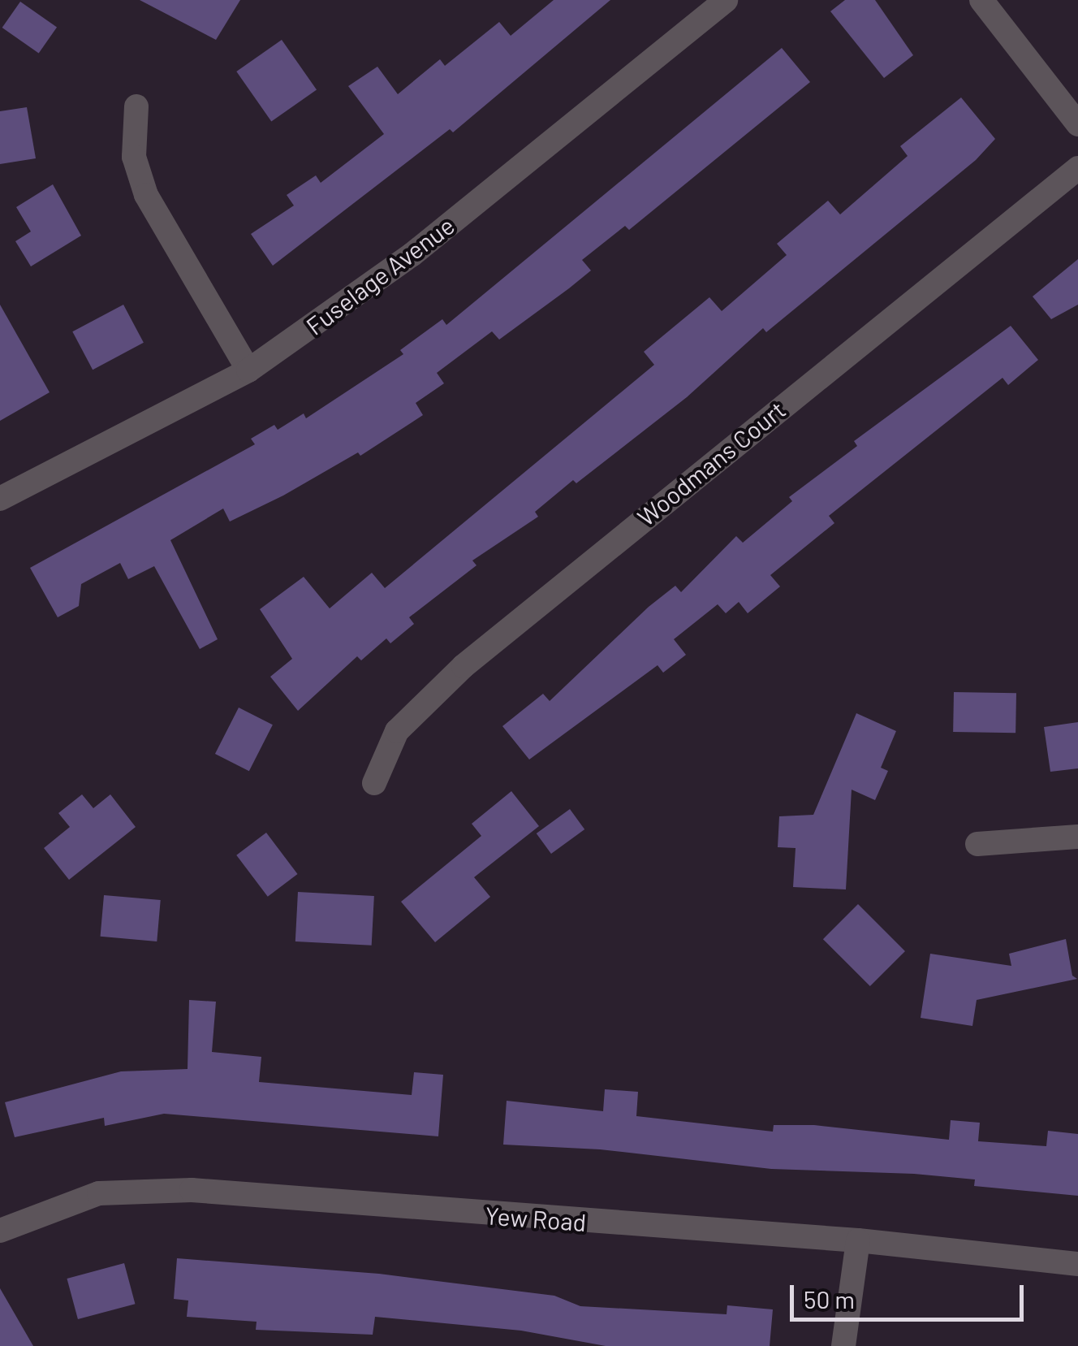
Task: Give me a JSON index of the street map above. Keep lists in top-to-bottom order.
{
  "streets": {
    "street": ["Fuselage Avenue", "Woodmans Court", "Yew Road"]
  },
  "scale_bar": "50 m"
}
